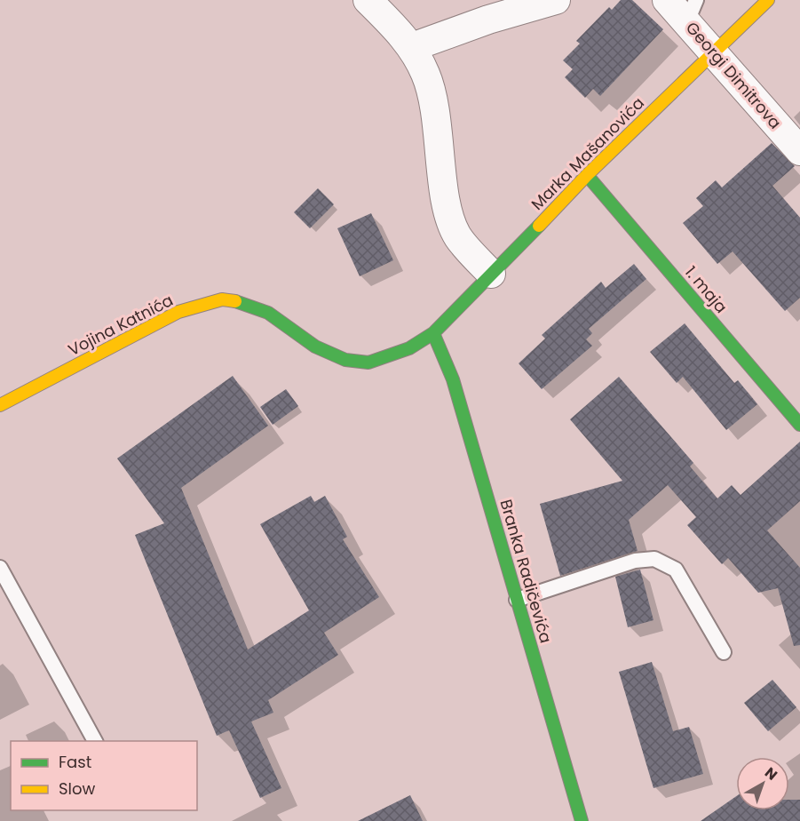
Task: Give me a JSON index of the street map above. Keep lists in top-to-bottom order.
{
  "streets": {
    "street": [
      "Georgi Dimitrova",
      "Marka Mašanovića",
      "1. maja",
      "Vojina Katnića",
      "Branka Radičevića"
    ]
  },
  "crossings": [
    ["Georgi Dimitrova", "Marka Mašanovića"],
    ["Marka Mašanovića", "1. maja"],
    ["Marka Mašanovića", "Vojina Katnića"],
    ["Marka Mašanovića", "Branka Radičevića"],
    ["Vojina Katnića", "Branka Radičevića"]
  ],
  "legend": ["Fast", "Slow"],
  "north": "top right"
}
